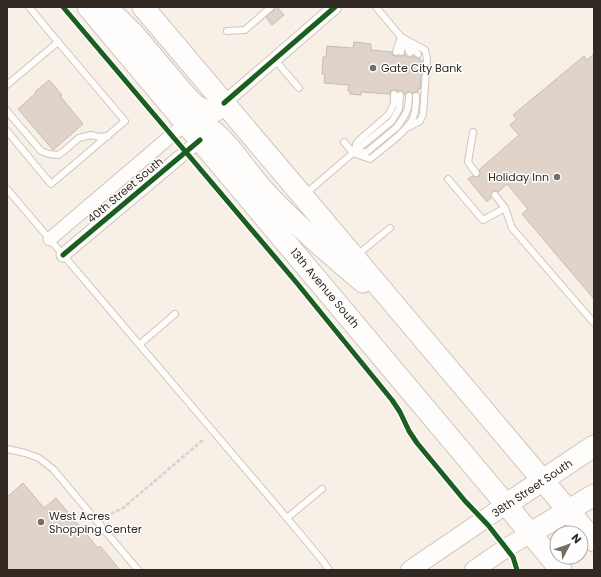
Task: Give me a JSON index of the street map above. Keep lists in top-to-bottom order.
{
  "streets": {
    "main road": ["13th Avenue South", "38th Street South"],
    "street": ["40th Street South"]
  },
  "crossings": [
    ["40th Street South", "13th Avenue South"],
    ["13th Avenue South", "38th Street South"]
  ],
  "places": ["Gate City Bank", "Holiday Inn", "West Acres Shopping Center"],
  "north": "top right"
}
